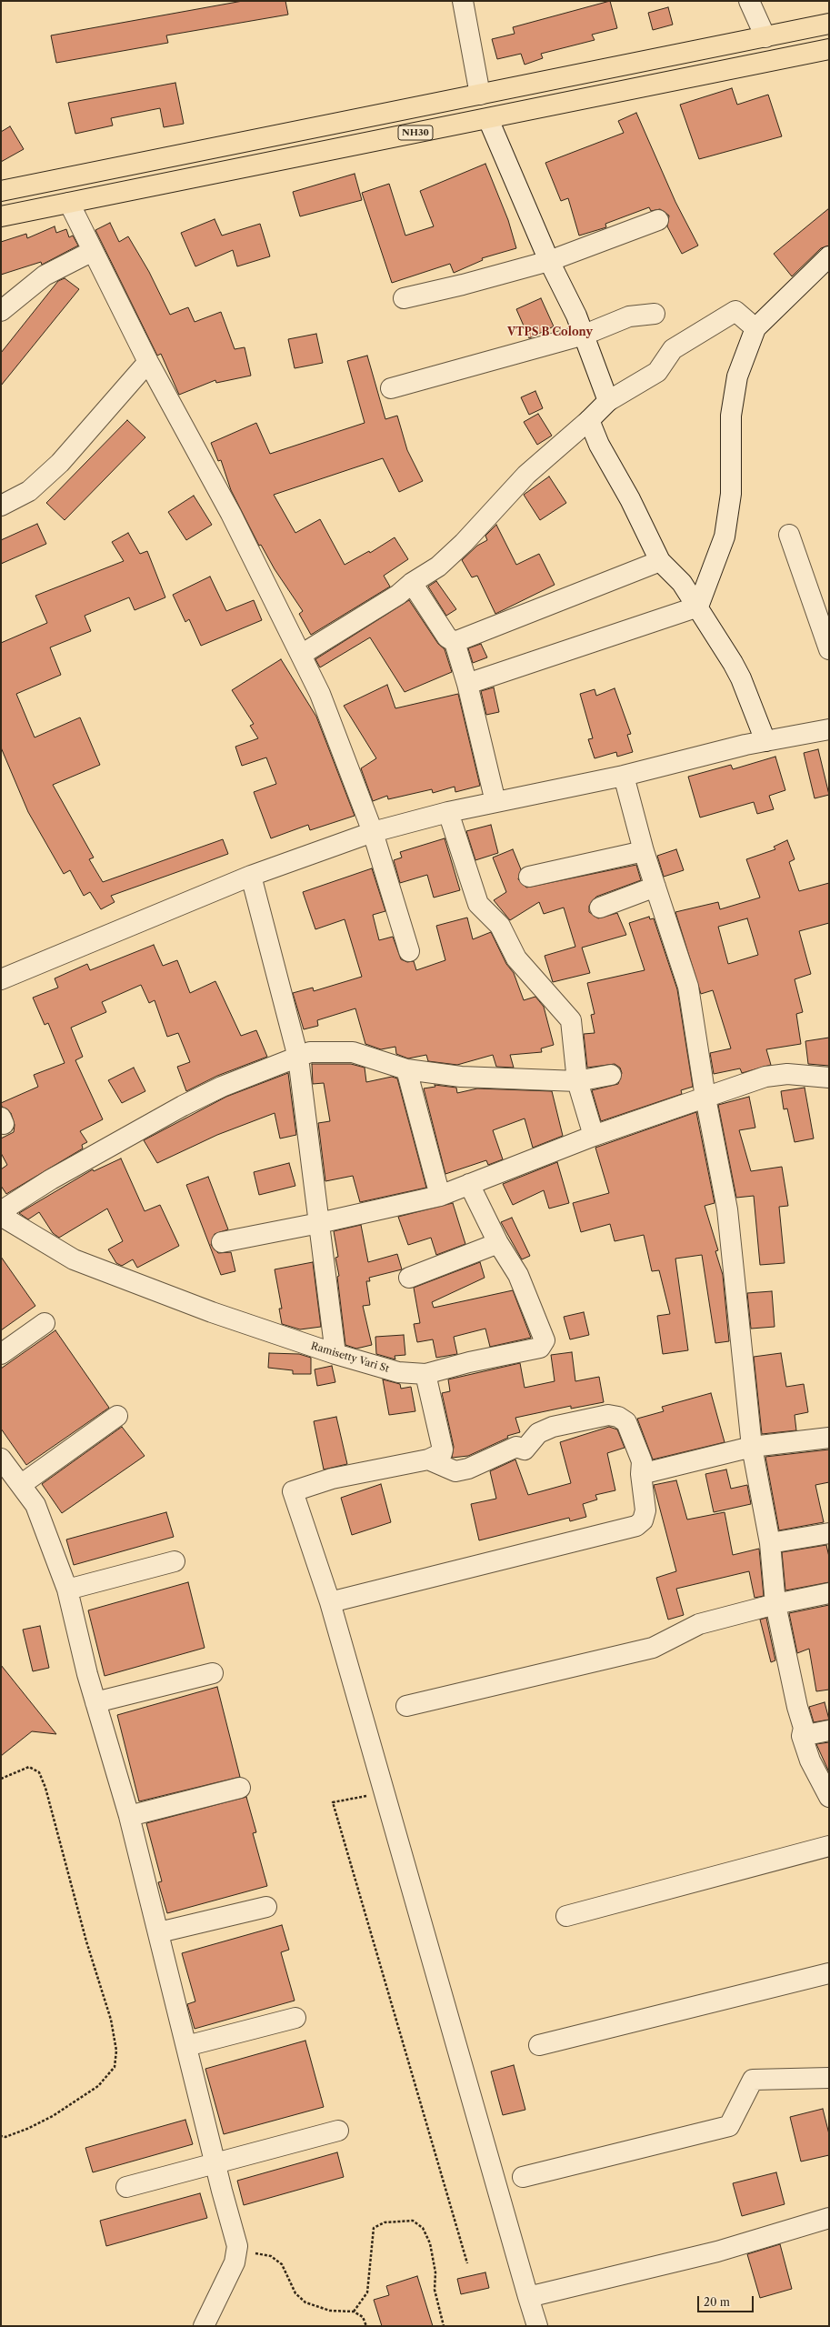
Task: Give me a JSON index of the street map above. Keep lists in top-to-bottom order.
{
  "streets": {
    "highway": ["NH30"],
    "street": ["Ramisetty Vari St"]
  },
  "districts": ["VTPS B Colony"],
  "scale_bar": "20 m"
}
